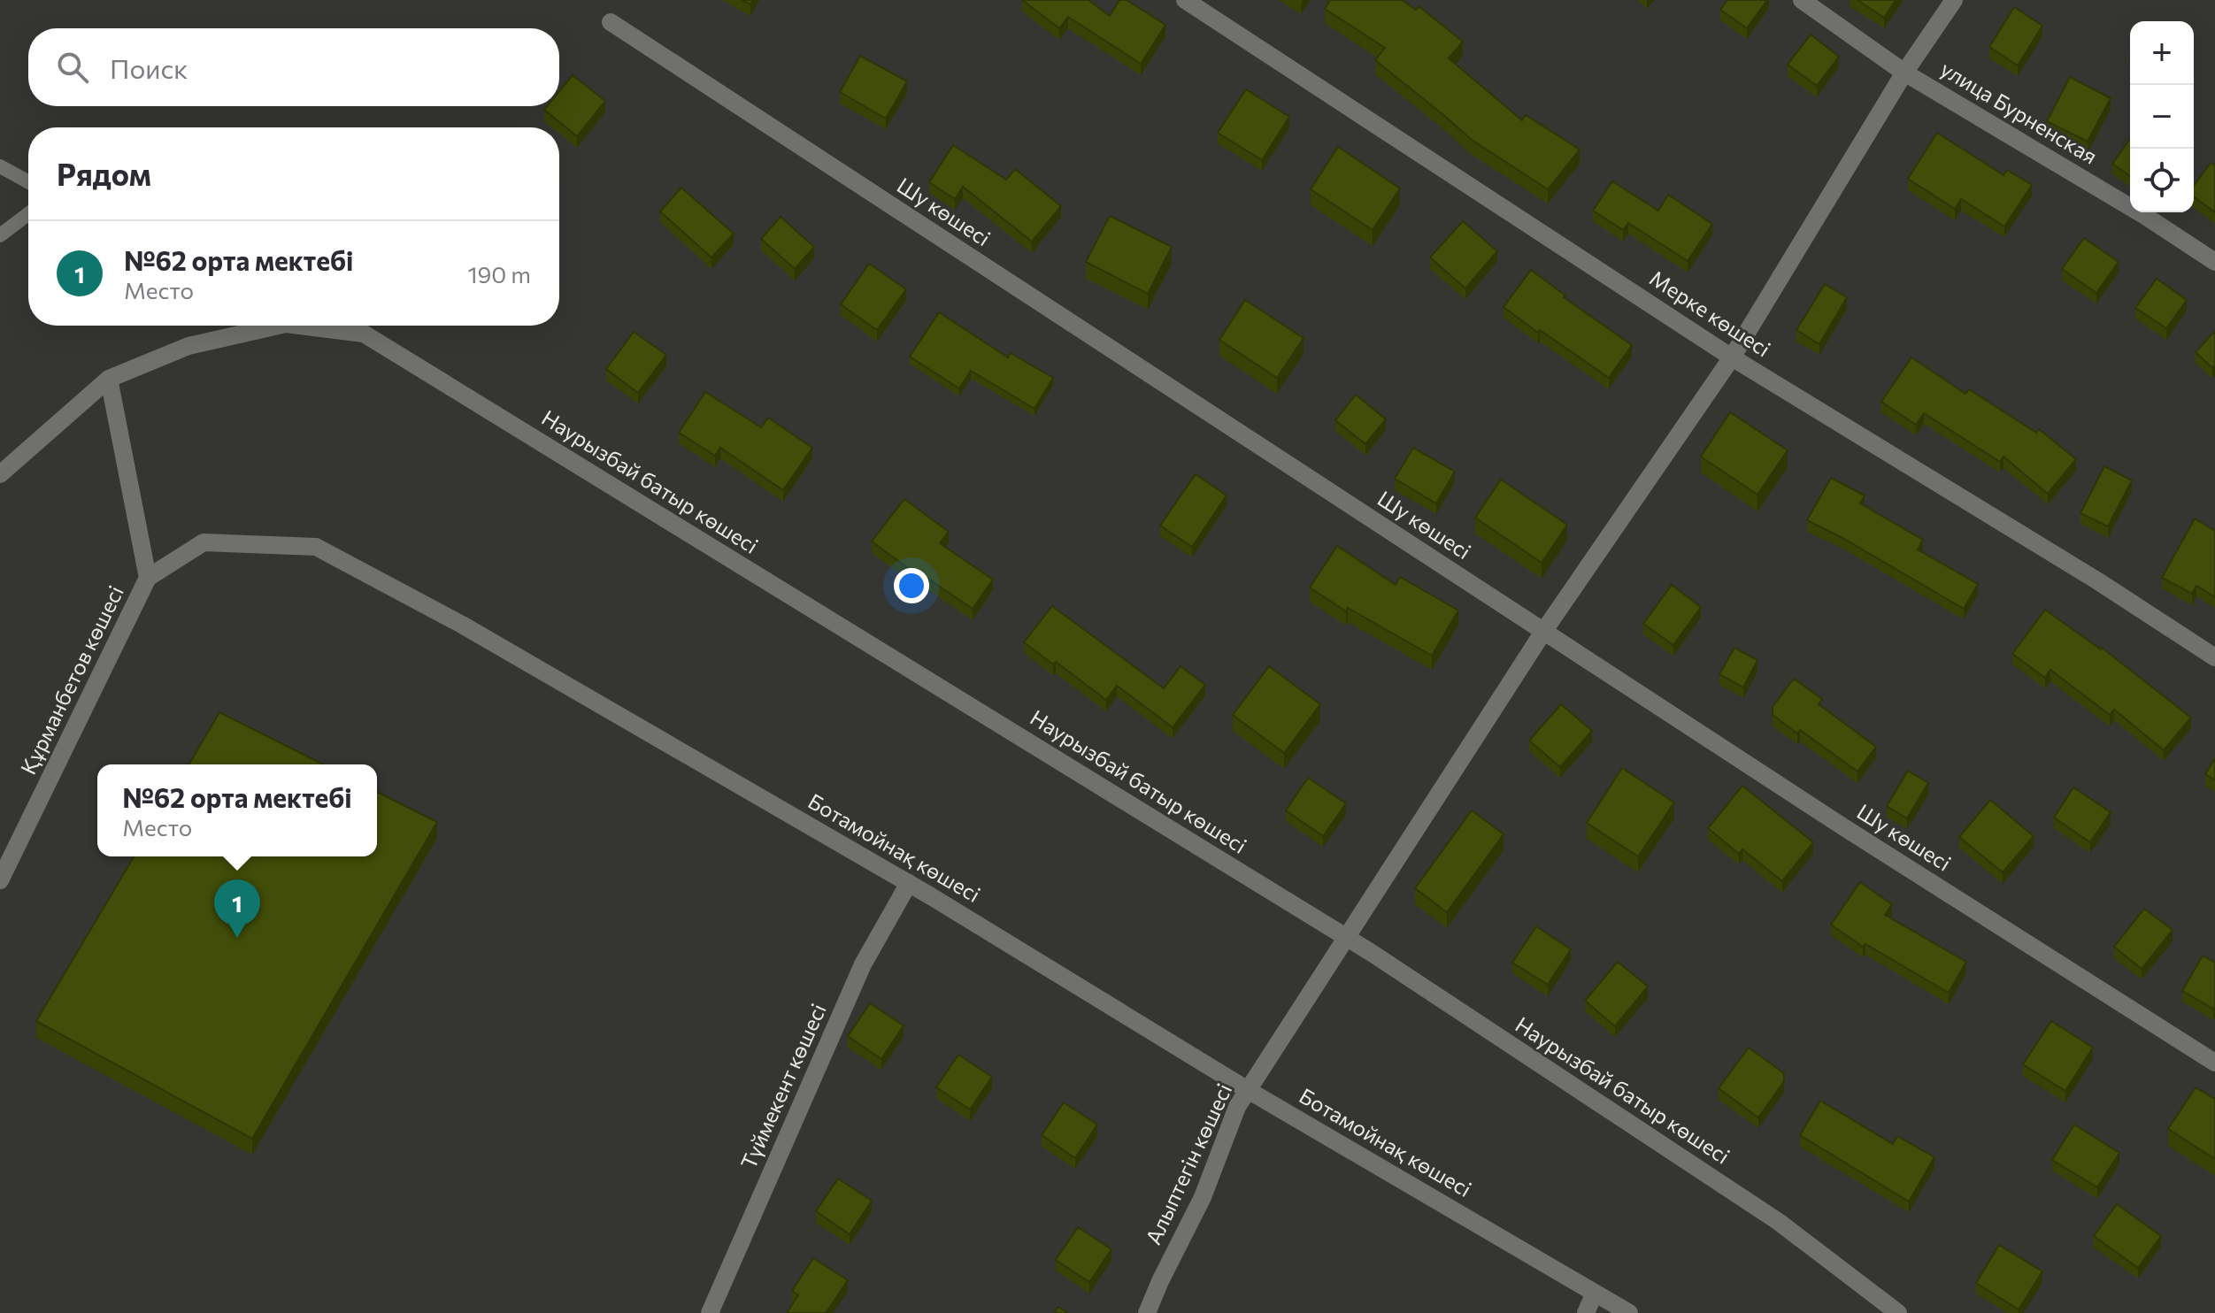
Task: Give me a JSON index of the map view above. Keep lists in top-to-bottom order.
{
  "streets": {
    "street": [
      "улица Бурненская",
      "Шу көшесі",
      "Мерке көшесі",
      "Наурызбай батыр көшесі",
      "Құрманбетов көшесі",
      "Ботамойнақ көшесі",
      "Түймекент көшесі",
      "Алыптегін көшесі"
    ]
  },
  "crossings": [
    ["улица Бурненская", "Алыптегін көшесі"],
    ["Шу көшесі", "Алыптегін көшесі"],
    ["Мерке көшесі", "Алыптегін көшесі"],
    ["Наурызбай батыр көшесі", "Алыптегін көшесі"],
    ["Құрманбетов көшесі", "Ботамойнақ көшесі"],
    ["Ботамойнақ көшесі", "Түймекент көшесі"],
    ["Ботамойнақ көшесі", "Алыптегін көшесі"]
  ],
  "page": {
    "map_buttons": ["+", "−"],
    "search": "Поиск",
    "heading": "Рядом",
    "list": [
      {
        "mark": "1",
        "name": "№62 орта мектебі",
        "note": "Место",
        "value": "190 m"
      }
    ],
    "popup": ["№62 орта мектебі", "Место"],
    "pins": "1"
  }
}
